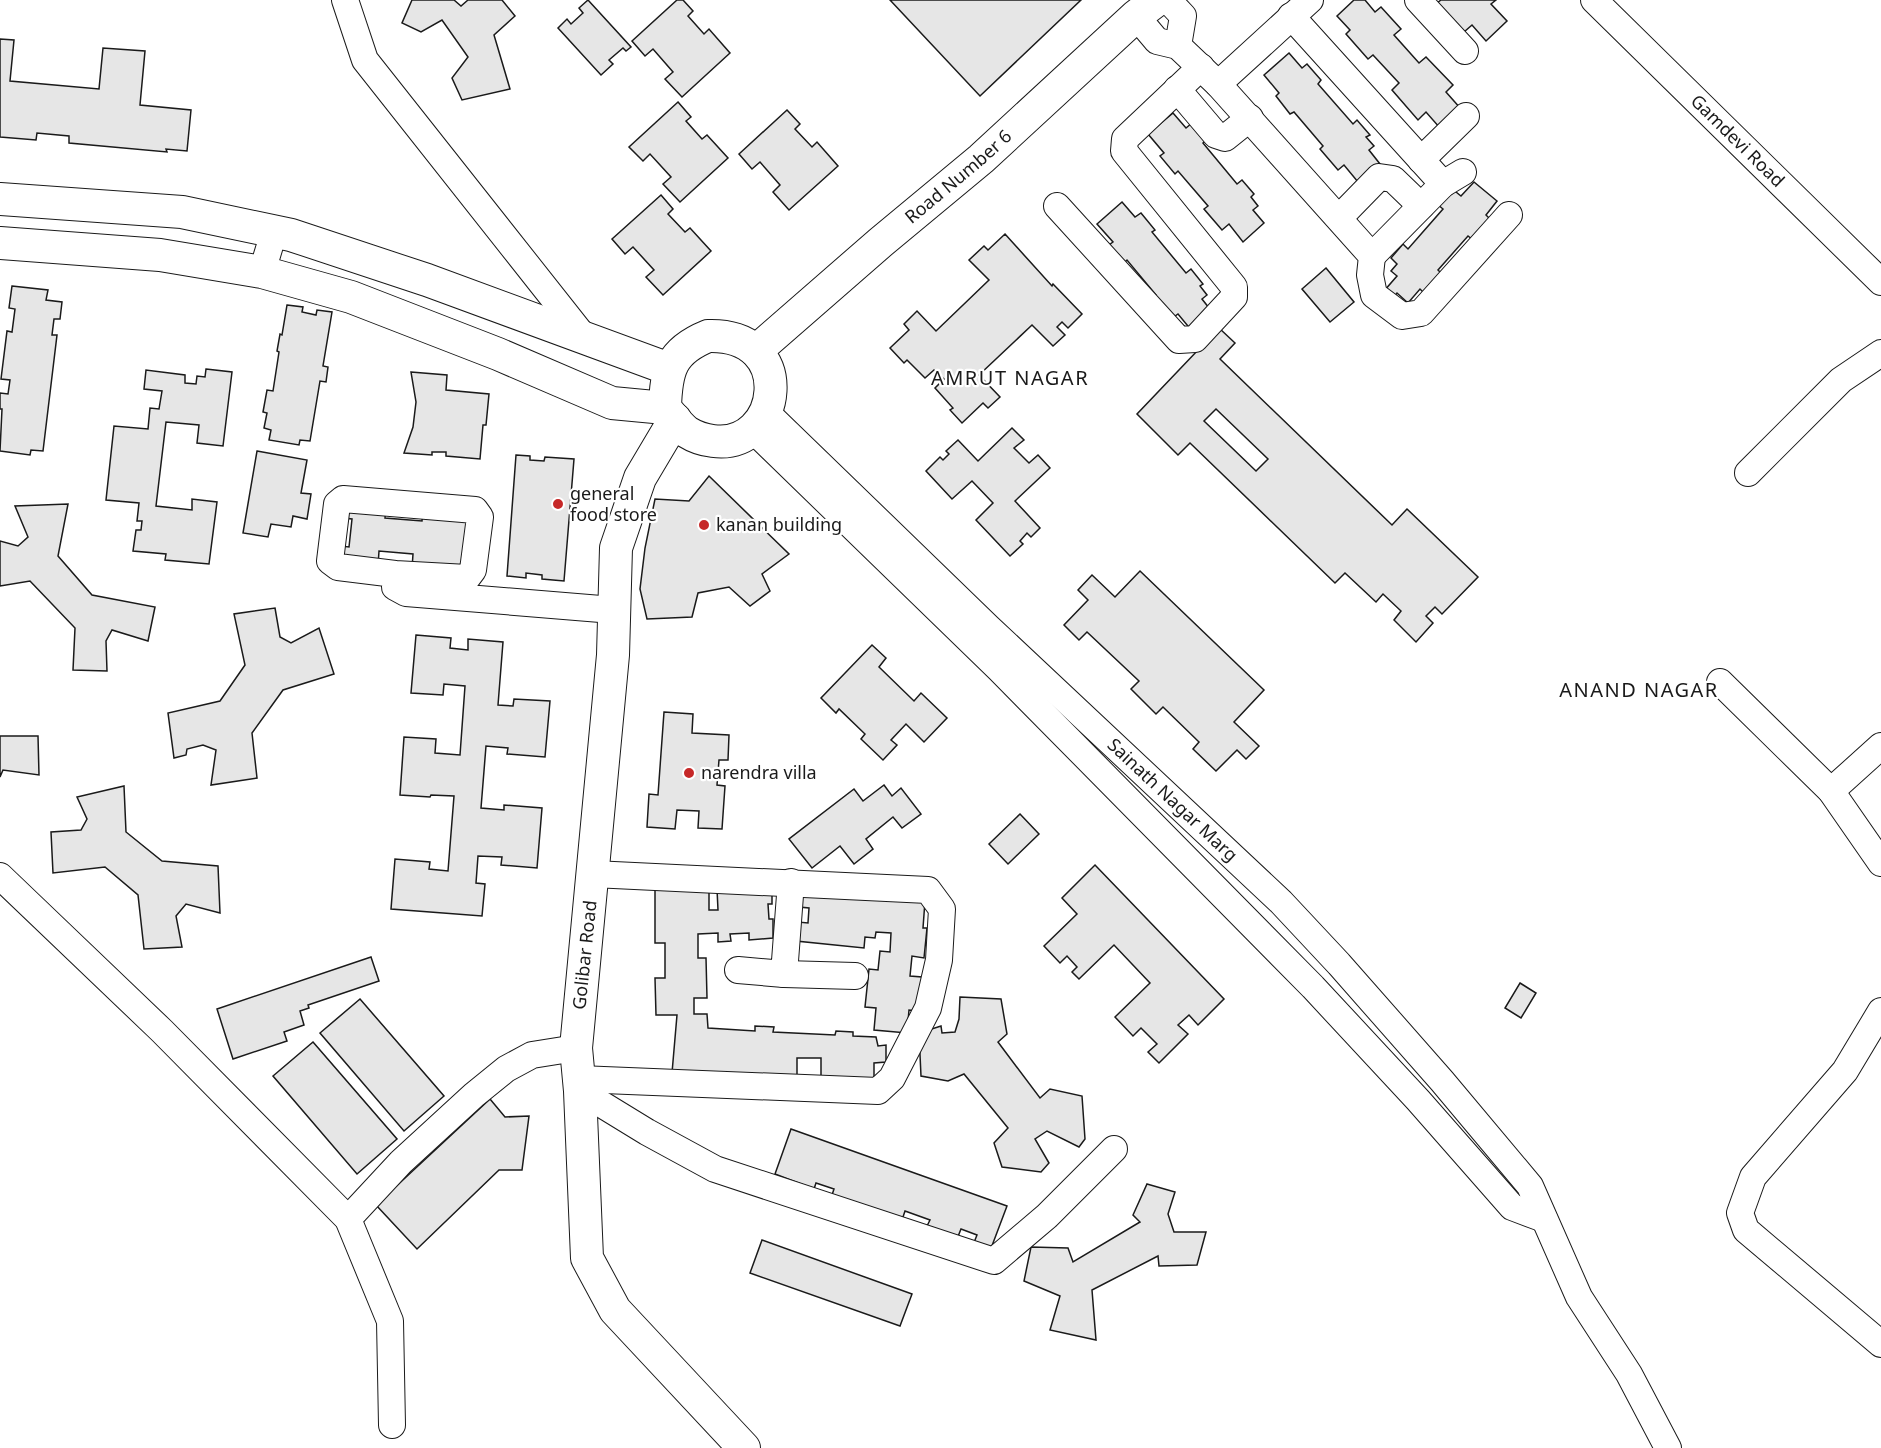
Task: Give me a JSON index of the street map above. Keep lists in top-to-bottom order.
{
  "streets": {
    "street": [
      "Gamdevi Road",
      "Road Number 6",
      "Sainath Nagar Marg",
      "Golibar Road"
    ]
  },
  "crossings": [
    ["Road Number 6", "Sainath Nagar Marg"],
    ["Road Number 6", "Golibar Road"],
    ["Sainath Nagar Marg", "Golibar Road"]
  ],
  "districts": ["AMRUT NAGAR", "ANAND NAGAR"],
  "places": ["general food store", "kanan building", "narendra villa"]
}
